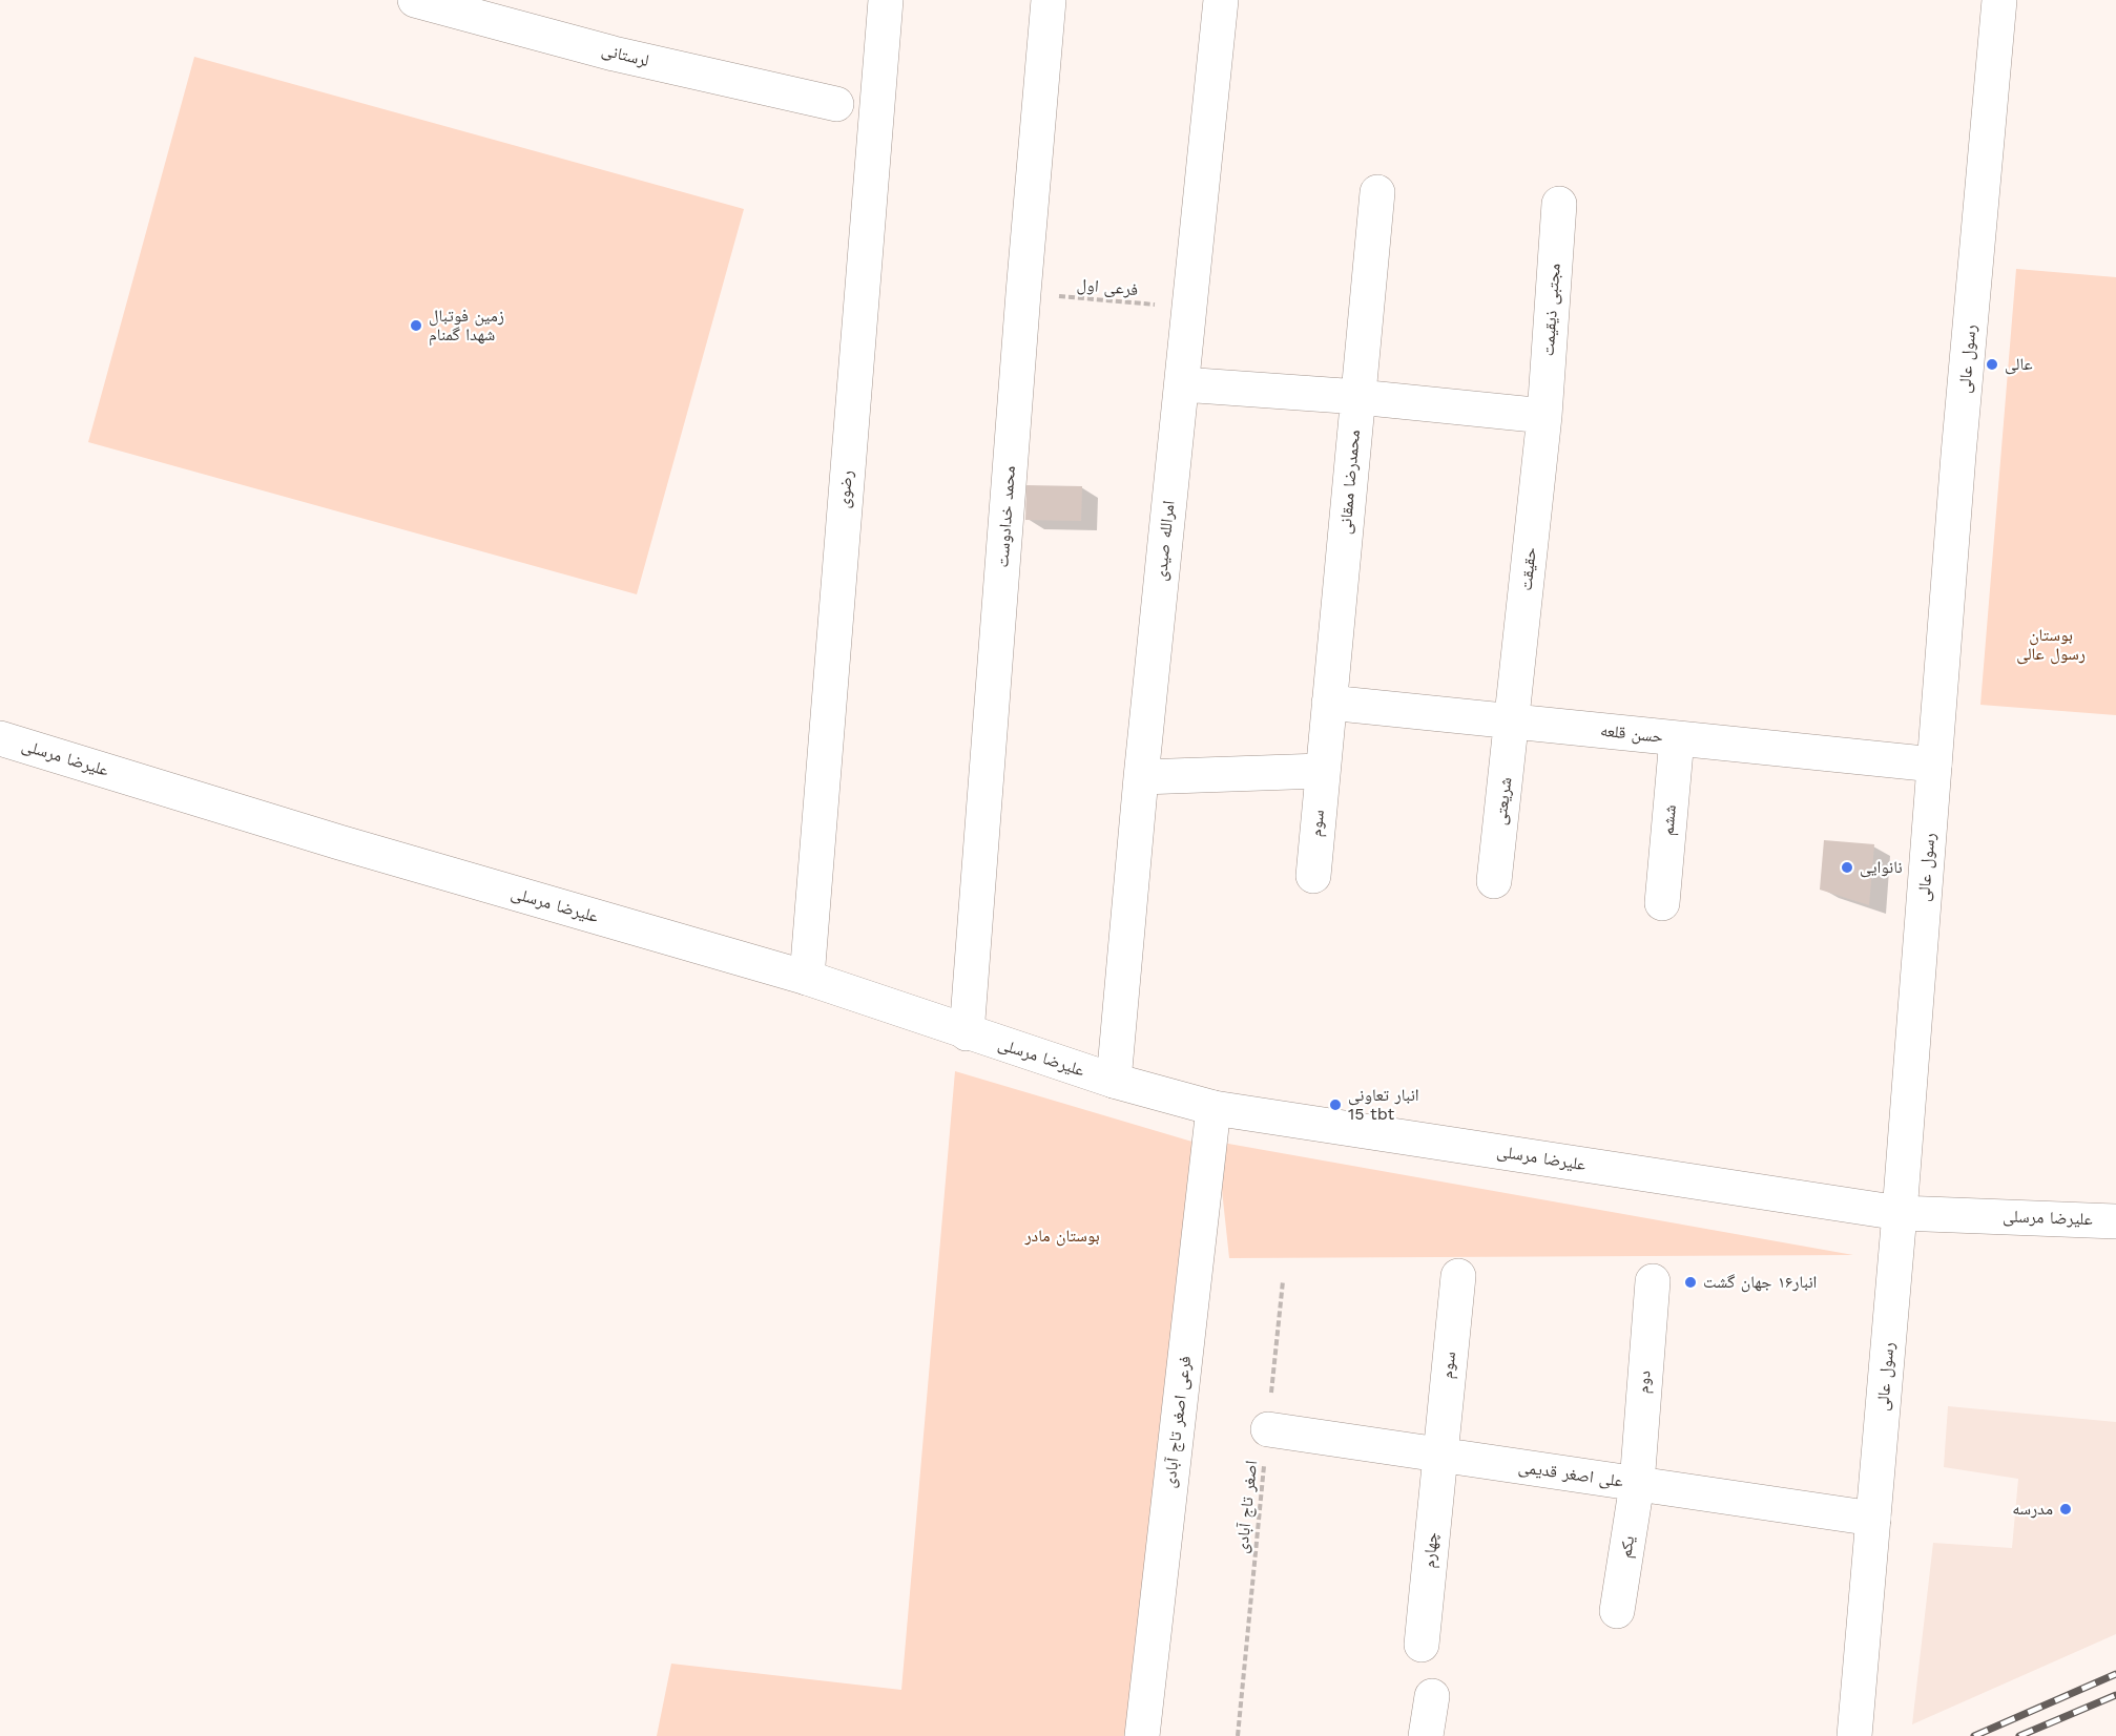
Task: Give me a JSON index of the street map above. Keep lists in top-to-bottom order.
{
  "streets": {
    "street": [
      "لرستانی",
      "مجتبی ذیقیمت",
      "رسول عالی",
      "محمدرضا ممقانی",
      "رضوی",
      "محمد خدادوست",
      "امرالله صیدی",
      "حقیقت",
      "حسن قلعه",
      "علیرضا مرسلی",
      "شریعتی",
      "ششم",
      "سوم",
      "دوم",
      "فرعی اصغر تاج آبادی",
      "علی اصغر قدیمی",
      "یکم",
      "چهارم"
    ],
    "path": ["فرعی اول", "اصغر تاج آبادی"]
  },
  "crossings": [
    ["فرعی اول", "محمد خدادوست"],
    ["فرعی اول", "امرالله صیدی"],
    ["مجتبی ذیقیمت", "حقیقت"],
    ["رسول عالی", "حسن قلعه"],
    ["رسول عالی", "علیرضا مرسلی"],
    ["رسول عالی", "علی اصغر قدیمی"],
    ["محمدرضا ممقانی", "حسن قلعه"],
    ["محمدرضا ممقانی", "سوم"],
    ["رضوی", "علیرضا مرسلی"],
    ["محمد خدادوست", "علیرضا مرسلی"],
    ["امرالله صیدی", "علیرضا مرسلی"],
    ["حقیقت", "حسن قلعه"],
    ["حقیقت", "شریعتی"],
    ["حسن قلعه", "شریعتی"],
    ["حسن قلعه", "ششم"],
    ["علیرضا مرسلی", "فرعی اصغر تاج آبادی"],
    ["سوم", "علی اصغر قدیمی"],
    ["سوم", "چهارم"],
    ["دوم", "علی اصغر قدیمی"],
    ["دوم", "یکم"],
    ["علی اصغر قدیمی", "اصغر تاج آبادی"],
    ["علی اصغر قدیمی", "یکم"],
    ["علی اصغر قدیمی", "چهارم"]
  ],
  "parks": ["بوستان رسول عالی", "بوستان مادر"],
  "places": [
    "زمین فوتبال شهدا گمنام",
    "عالی",
    "نانوایی",
    "انبار تعاونی 15 tbt",
    "انبار۱۶ جهان گشت",
    "مدرسه"
  ]
}
